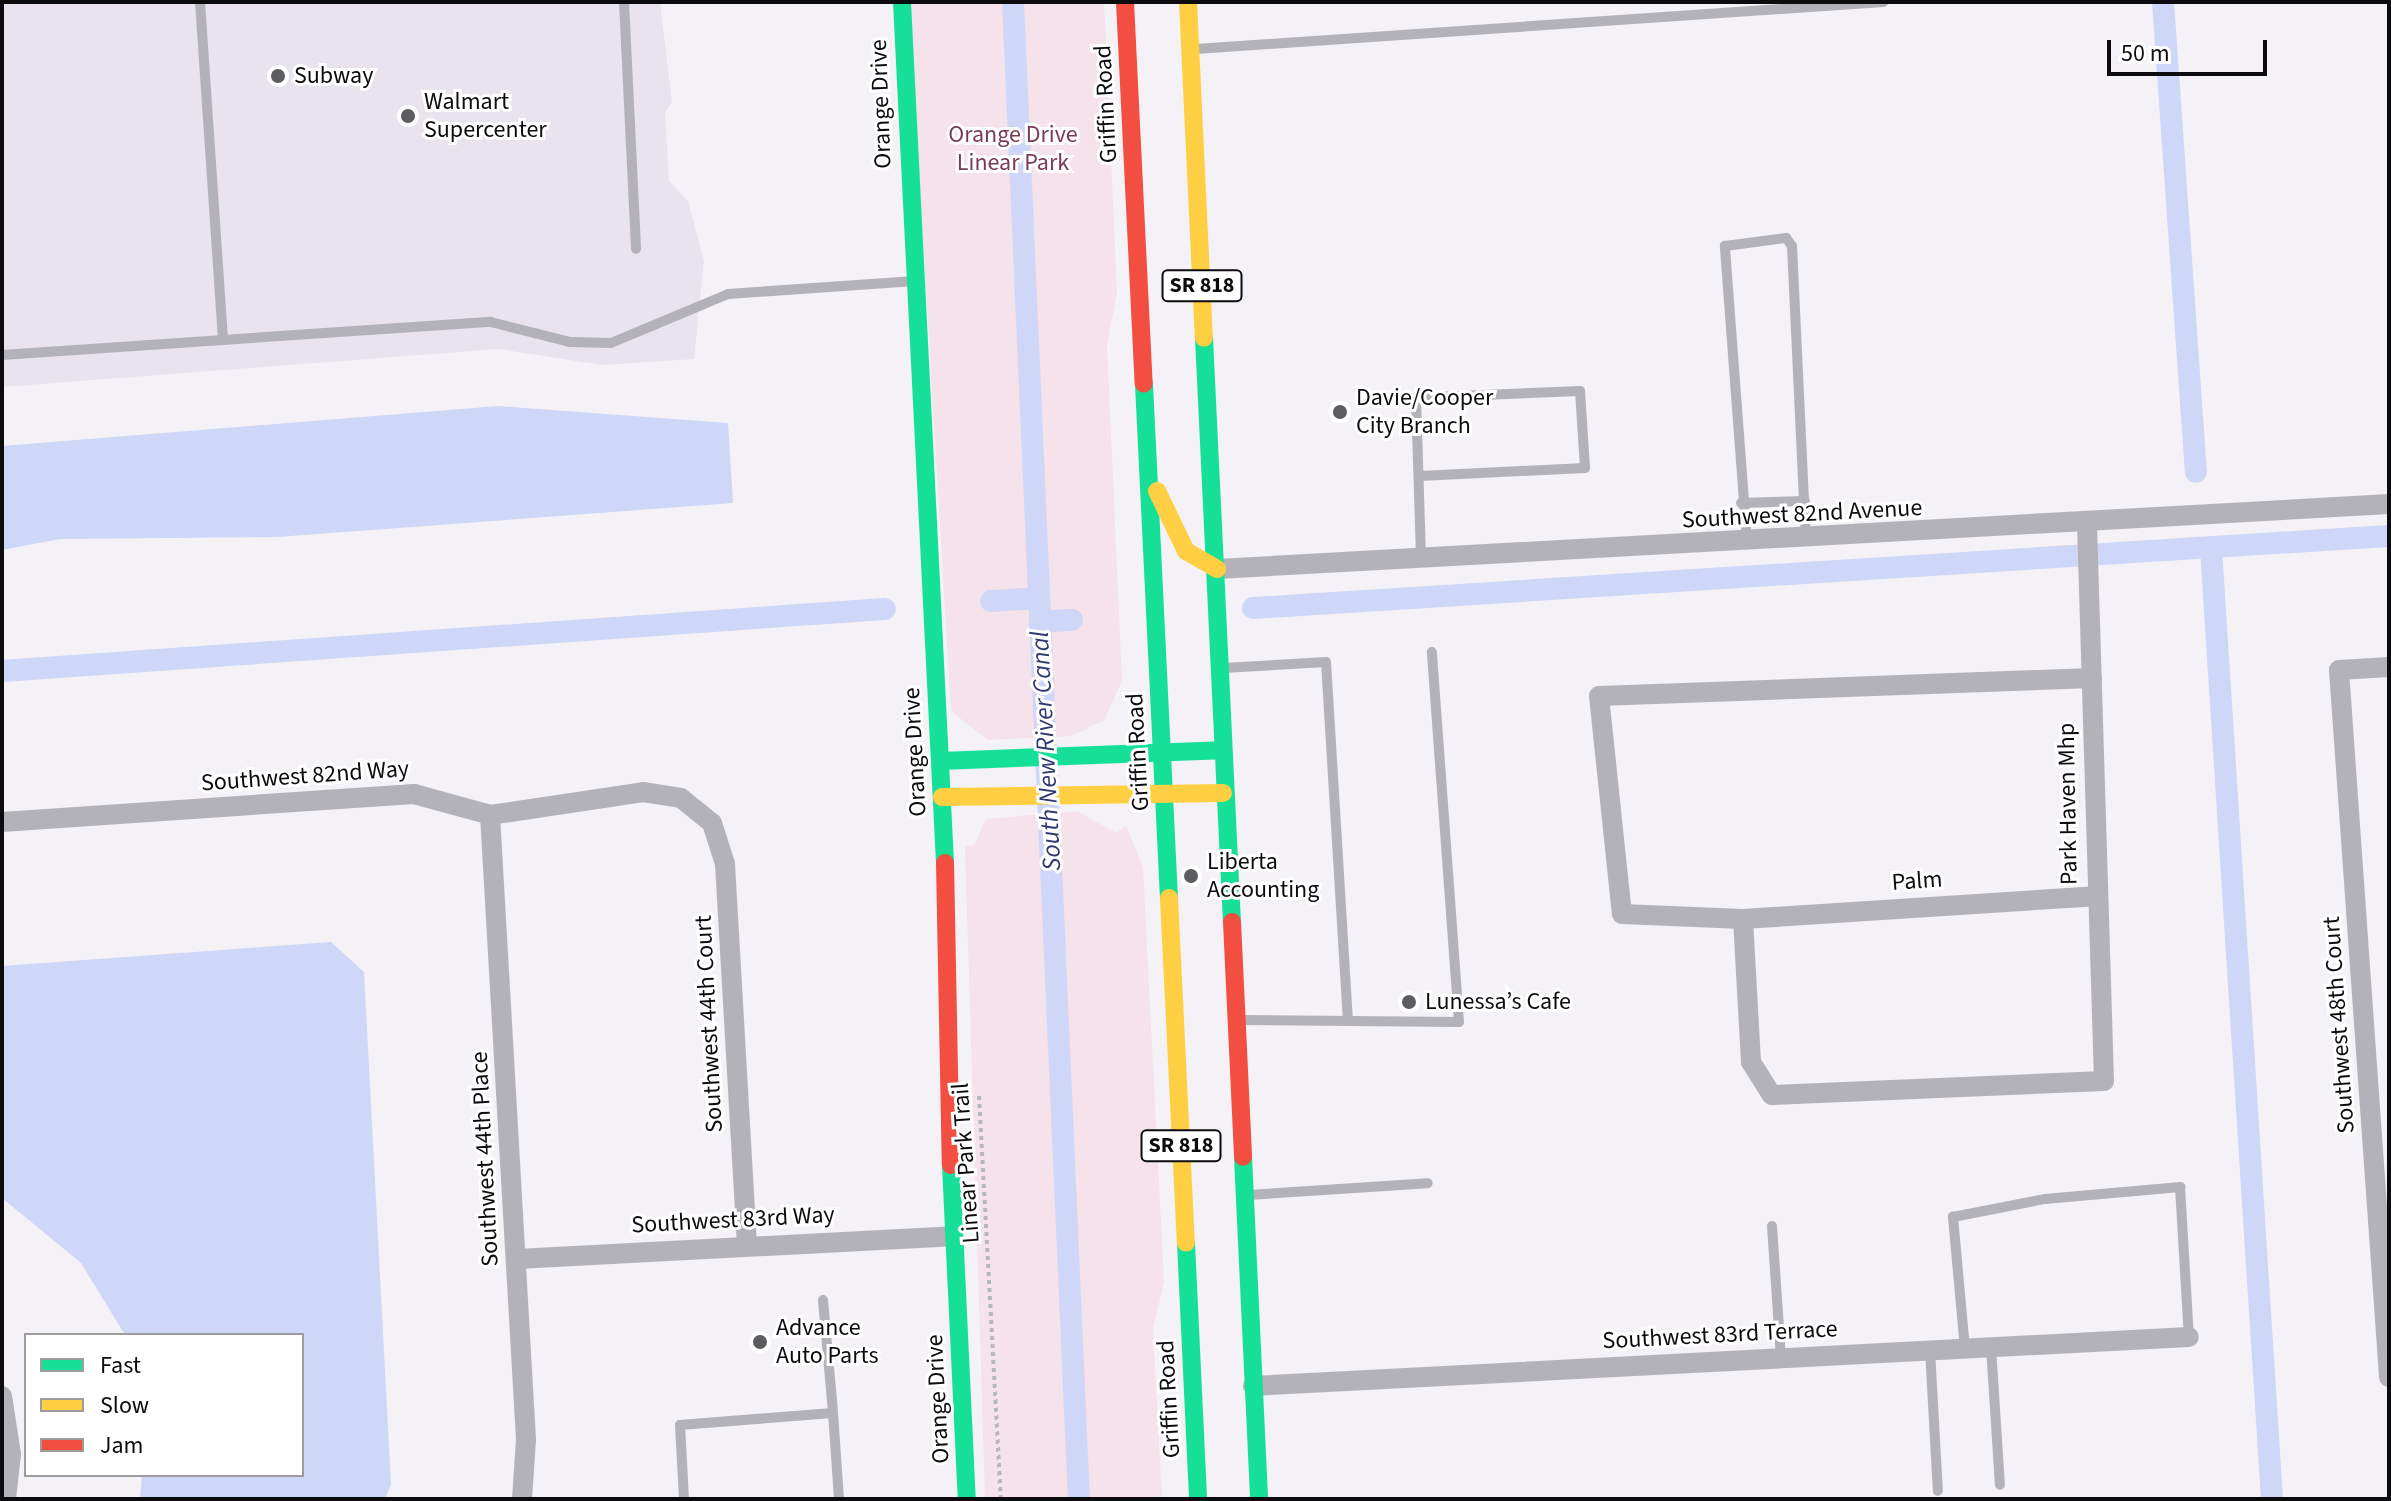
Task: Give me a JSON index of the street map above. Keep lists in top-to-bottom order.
{
  "streets": {
    "main road": ["Orange Drive", "Griffin Road", "SR 818"],
    "street": [
      "Southwest 82nd Avenue",
      "Southwest 82nd Way",
      "Park Haven Mhp",
      "Palm",
      "Southwest 44th Court",
      "Southwest 48th Court",
      "Southwest 44th Place",
      "Southwest 83rd Way",
      "Southwest 83rd Terrace"
    ],
    "path": ["Linear Park Trail"]
  },
  "crossings": [
    ["Orange Drive", "Southwest 83rd Way"],
    ["SR 818", "Southwest 82nd Avenue"],
    ["SR 818", "Southwest 83rd Terrace"],
    ["Southwest 82nd Avenue", "Park Haven Mhp"],
    ["Southwest 82nd Way", "Southwest 44th Court"],
    ["Southwest 82nd Way", "Southwest 44th Place"],
    ["Park Haven Mhp", "Palm"],
    ["Southwest 44th Court", "Southwest 83rd Way"],
    ["Southwest 44th Place", "Southwest 83rd Way"]
  ],
  "water": ["South New River Canal"],
  "parks": ["Orange Drive Linear Park"],
  "places": [
    "Subway",
    "Walmart Supercenter",
    "Davie/Cooper City Branch",
    "Liberta Accounting",
    "Lunessa’s Cafe",
    "Advance Auto Parts"
  ],
  "legend": ["Fast", "Slow", "Jam"],
  "scale_bar": "50 m"
}
